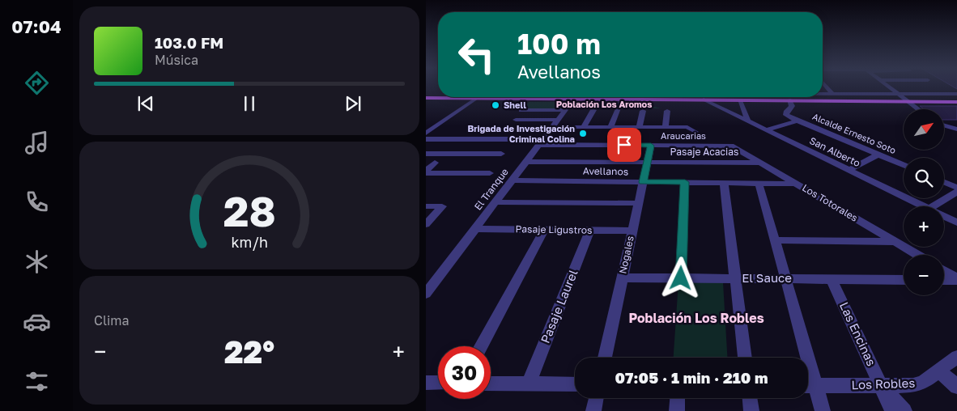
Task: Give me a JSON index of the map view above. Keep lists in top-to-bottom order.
{
  "streets": {
    "street": [
      "Alcalde Ernesto Soto",
      "Araucarias",
      "Pasaje Acacias",
      "San Alberto",
      "Avellanos",
      "El Tranque",
      "Los Totorales",
      "Pasaje Ligustros",
      "Nogales",
      "El Sauce",
      "Pasaje Laurel",
      "Las Encinas",
      "Los Robles"
    ]
  },
  "crossings": [
    ["Alcalde Ernesto Soto", "San Alberto"],
    ["Araucarias", "El Tranque"],
    ["Araucarias", "Los Totorales"],
    ["Araucarias", "Nogales"],
    ["Pasaje Acacias", "El Tranque"],
    ["Pasaje Acacias", "Los Totorales"],
    ["Pasaje Acacias", "Nogales"],
    ["Avellanos", "El Tranque"],
    ["Avellanos", "Los Totorales"],
    ["Avellanos", "Nogales"],
    ["El Tranque", "Pasaje Ligustros"],
    ["Pasaje Ligustros", "Nogales"],
    ["Pasaje Ligustros", "Pasaje Laurel"],
    ["Nogales", "El Sauce"],
    ["El Sauce", "Las Encinas"],
    ["Las Encinas", "Los Robles"]
  ],
  "districts": ["Población Los Aromos", "Población Los Robles"],
  "places": ["Shell", "Brigada de Investigación Criminal Colina"],
  "north": "top right",
  "page": {
    "tabs": "07:04",
    "turn": ["100 m", "Avellanos"],
    "song": ["103.0 FM", "Música"],
    "map_buttons": ["+", "−"],
    "tile": "Clima",
    "heat": ["−", "22°", "+"],
    "limit": "30",
    "trip": "07:05 · 1 min · 210 m",
    "gauge": ["28", "km/h"]
  }
}
